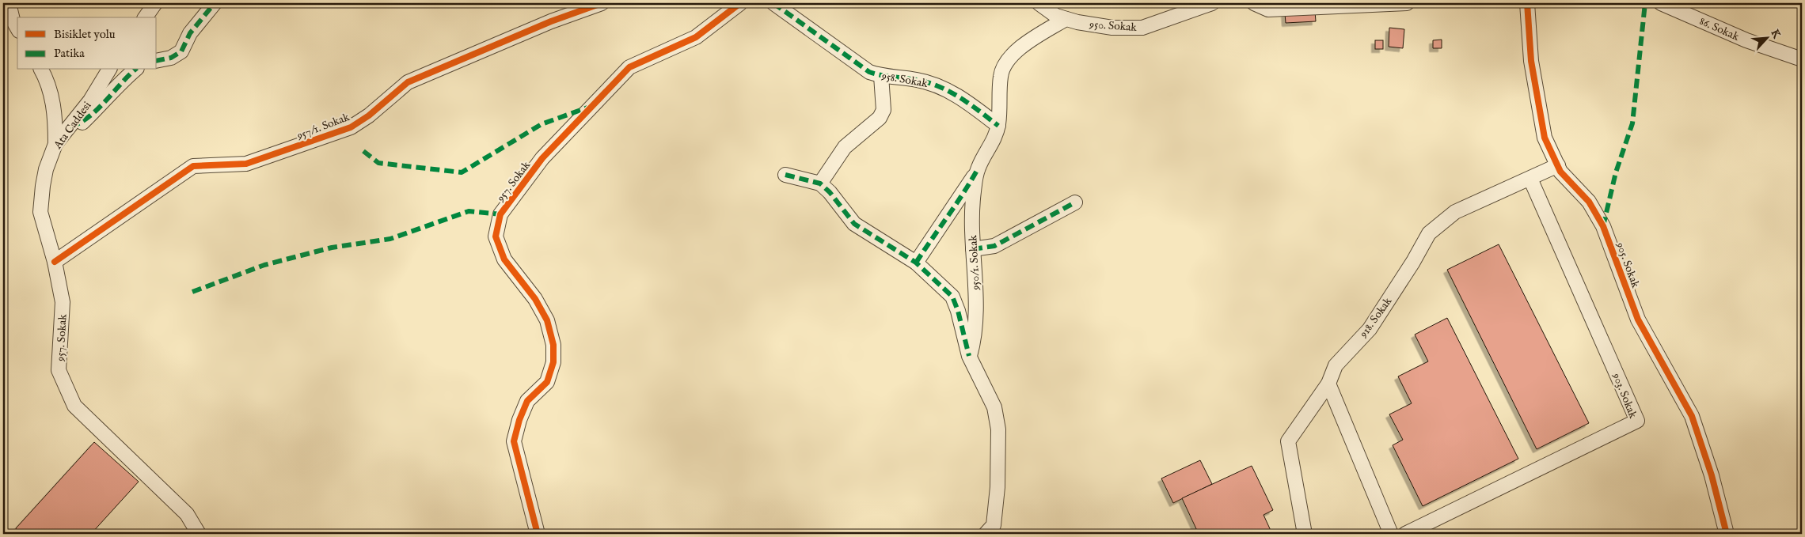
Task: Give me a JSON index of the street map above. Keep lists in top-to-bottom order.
{
  "streets": {
    "street": [
      "950. Sokak",
      "86. Sokak",
      "958. Sokak",
      "Ata Caddesi",
      "957/1. Sokak",
      "957. Sokak",
      "950/1. Sokak",
      "905. Sokak",
      "918. Sokak",
      "903. Sokak"
    ]
  },
  "crossings": [
    ["950. Sokak", "950/1. Sokak"],
    ["958. Sokak", "950/1. Sokak"],
    ["Ata Caddesi", "957. Sokak"],
    ["957/1. Sokak", "957. Sokak"],
    ["905. Sokak", "918. Sokak"],
    ["918. Sokak", "903. Sokak"]
  ],
  "legend": ["Bisiklet yolu", "Patika"],
  "north": "top right"
}
